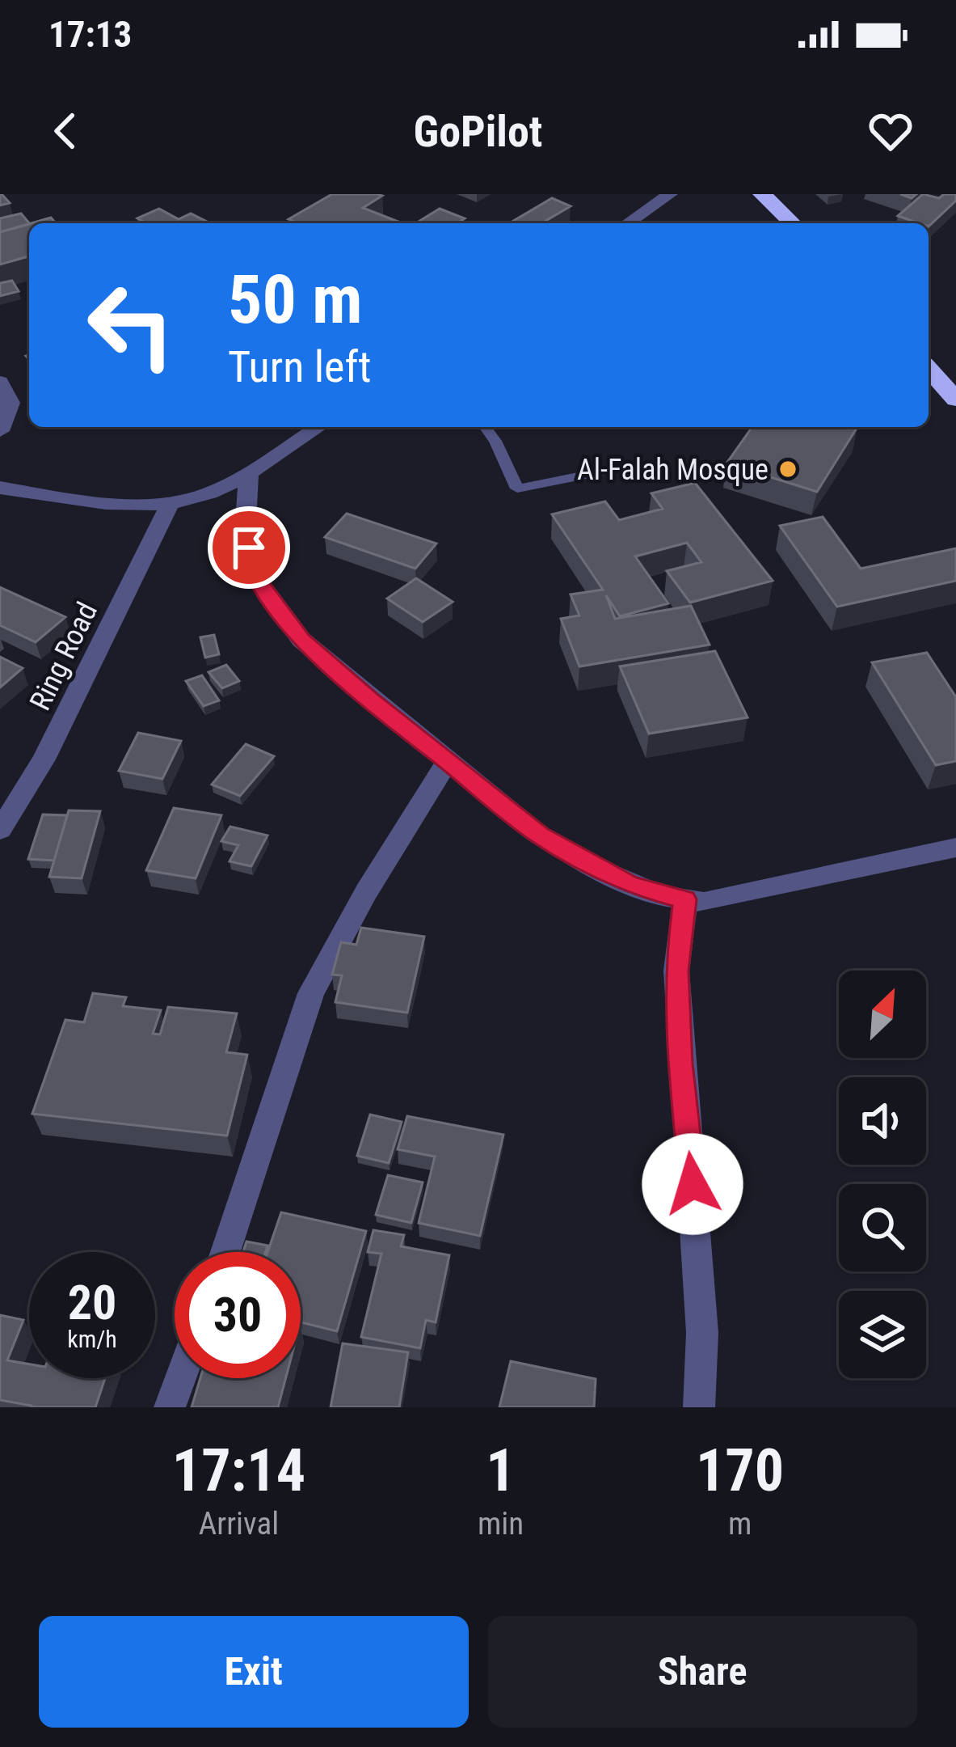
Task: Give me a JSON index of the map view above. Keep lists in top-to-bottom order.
{
  "streets": {
    "street": ["Ring Road"]
  },
  "places": ["Al-Falah Mosque"],
  "north": "top right",
  "page": {
    "status": "17:13",
    "header": "GoPilot",
    "turn": ["50 m", "Turn left"],
    "speed": "20 km/h",
    "limit": "30",
    "eta": [
      "17:14",
      "Arrival",
      "1",
      "min",
      "170",
      "m"
    ],
    "buttons": ["Exit", "Share"]
  }
}
